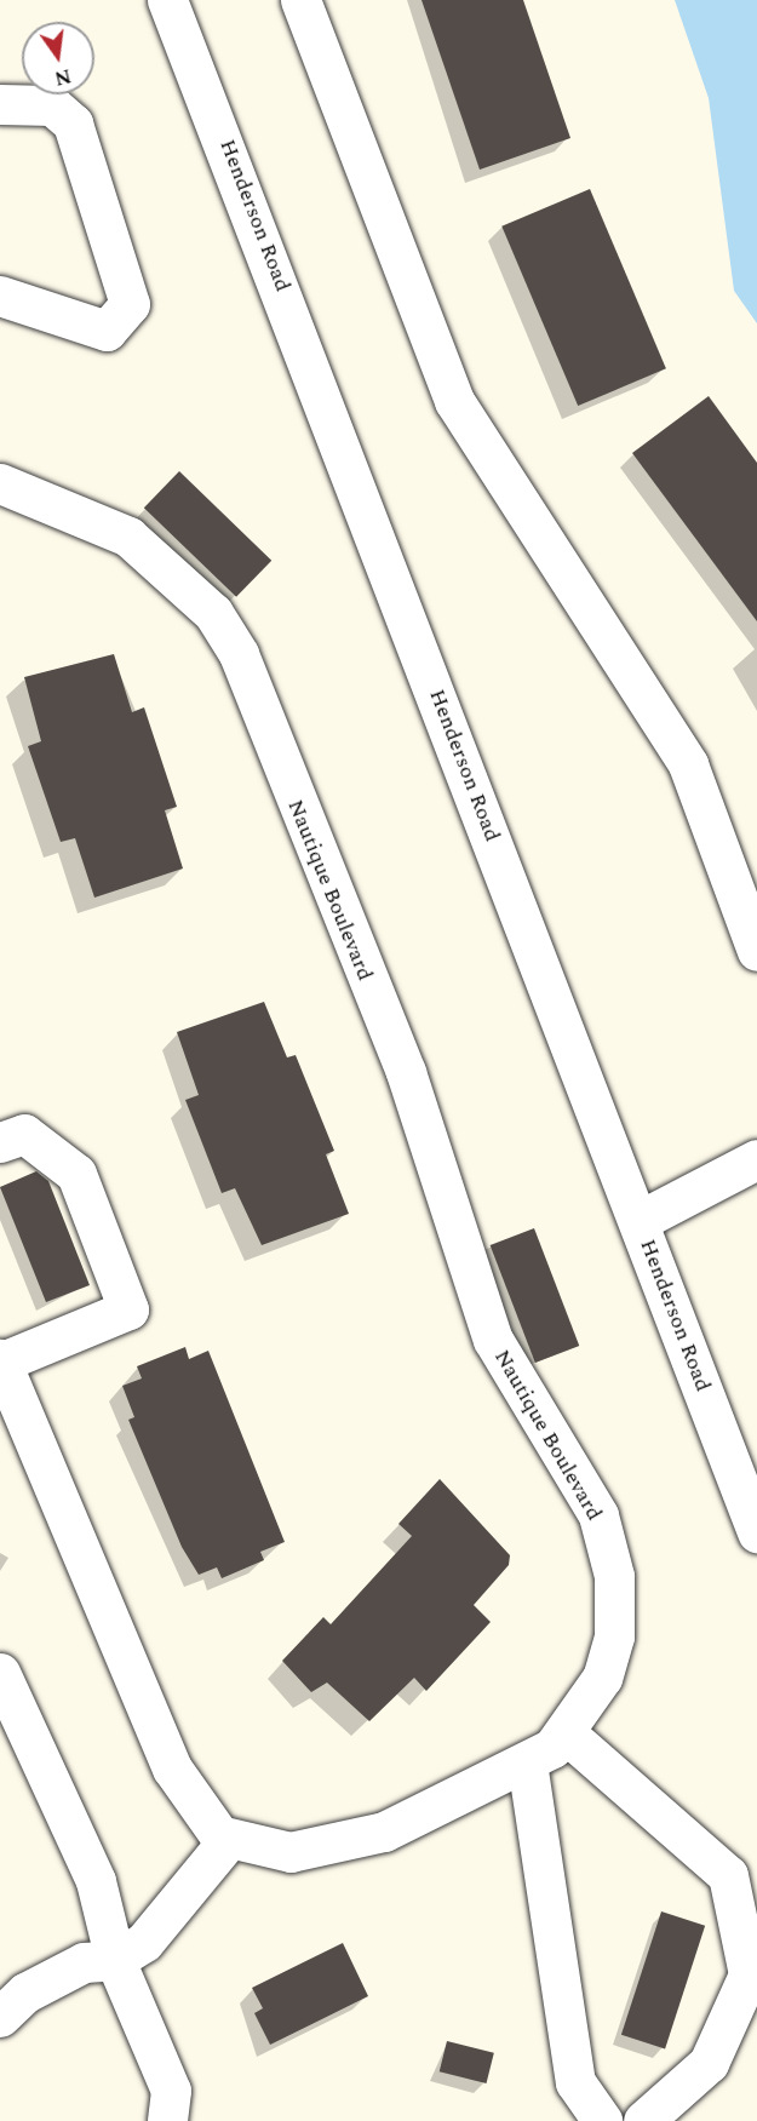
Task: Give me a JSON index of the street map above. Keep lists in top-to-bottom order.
{
  "streets": {
    "street": ["Henderson Road", "Nautique Boulevard"]
  },
  "north": "bottom"
}
